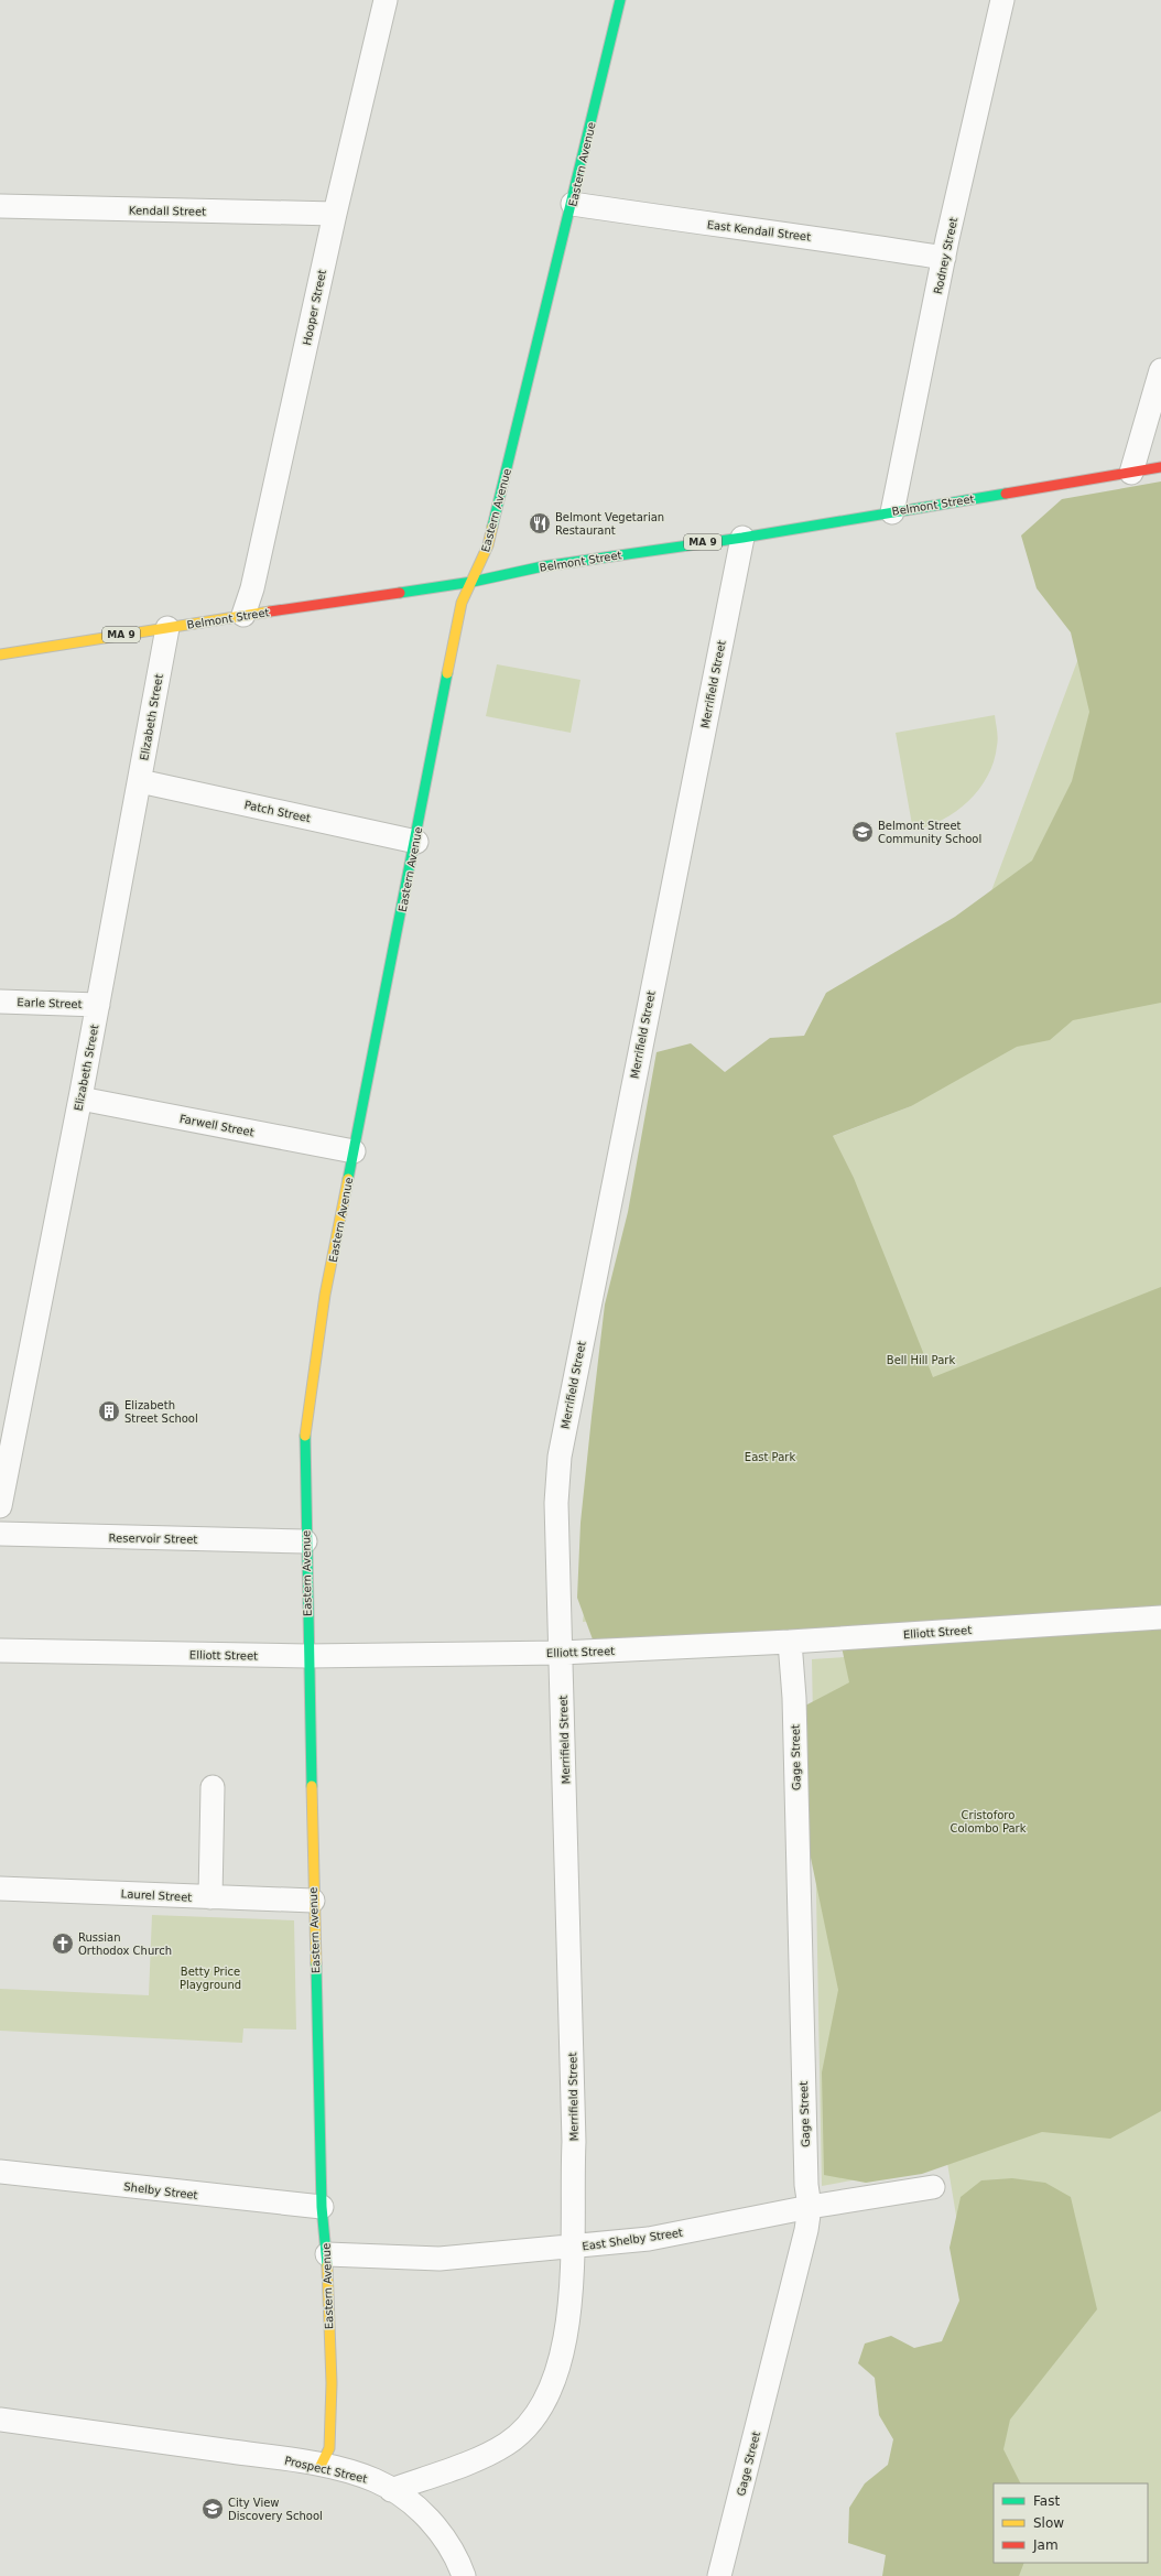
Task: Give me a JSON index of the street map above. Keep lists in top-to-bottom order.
{
  "streets": {
    "main road": ["Eastern Avenue", "Belmont Street", "MA 9"],
    "street": [
      "Kendall Street",
      "East Kendall Street",
      "Rodney Street",
      "Hooper Street",
      "Merrifield Street",
      "Elizabeth Street",
      "Patch Street",
      "Earle Street",
      "Farwell Street",
      "Reservoir Street",
      "Elliott Street",
      "Gage Street",
      "Laurel Street",
      "Shelby Street",
      "East Shelby Street",
      "Prospect Street"
    ]
  },
  "crossings": [
    ["Eastern Avenue", "East Kendall Street"],
    ["Eastern Avenue", "Belmont Street"],
    ["Eastern Avenue", "Patch Street"],
    ["Eastern Avenue", "Farwell Street"],
    ["Eastern Avenue", "Reservoir Street"],
    ["Eastern Avenue", "Elliott Street"],
    ["Eastern Avenue", "Laurel Street"],
    ["Eastern Avenue", "Shelby Street"],
    ["Eastern Avenue", "East Shelby Street"],
    ["Eastern Avenue", "Prospect Street"],
    ["Kendall Street", "Hooper Street"],
    ["East Kendall Street", "Rodney Street"],
    ["Rodney Street", "Belmont Street"],
    ["Hooper Street", "Belmont Street"],
    ["Belmont Street", "Merrifield Street"],
    ["Belmont Street", "Elizabeth Street"],
    ["Merrifield Street", "Elliott Street"],
    ["Merrifield Street", "East Shelby Street"],
    ["Elizabeth Street", "Patch Street"],
    ["Elizabeth Street", "Earle Street"],
    ["Elizabeth Street", "Farwell Street"],
    ["Elliott Street", "Gage Street"],
    ["Gage Street", "East Shelby Street"]
  ],
  "parks": [
    "Bell Hill Park",
    "East Park",
    "Cristoforo Colombo Park",
    "Betty Price Playground"
  ],
  "places": {
    "restaurant": ["Belmont Vegetarian Restaurant"],
    "school or university": ["Belmont Street Community School", "City View Discovery School"],
    "building": ["Elizabeth Street School"],
    "church": ["Russian Orthodox Church"]
  },
  "legend": ["Fast", "Slow", "Jam"]
}
